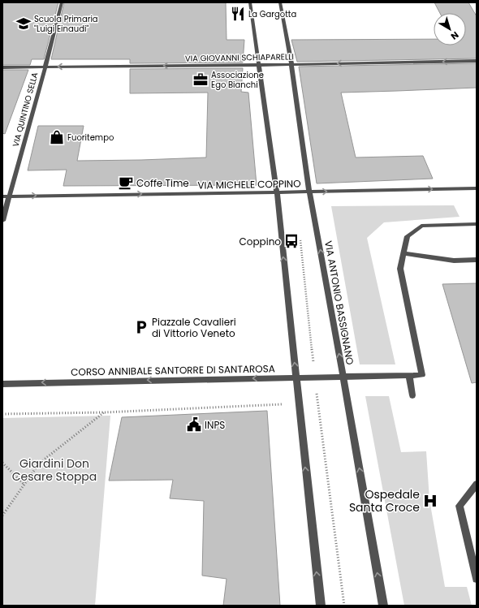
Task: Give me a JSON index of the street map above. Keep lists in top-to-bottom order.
{
  "streets": {
    "street": [
      "VIA GIOVANNI SCHIAPARELLI",
      "VIA QUINTINO SELLA",
      "VIA MICHELE COPPINO",
      "VIA ANTONIO BASSIGNANO",
      "CORSO ANNIBALE SANTORRE DI SANTAROSA"
    ]
  },
  "crossings": [
    ["VIA GIOVANNI SCHIAPARELLI", "VIA QUINTINO SELLA"],
    ["VIA GIOVANNI SCHIAPARELLI", "VIA ANTONIO BASSIGNANO"],
    ["VIA QUINTINO SELLA", "VIA MICHELE COPPINO"],
    ["VIA MICHELE COPPINO", "VIA ANTONIO BASSIGNANO"],
    ["VIA ANTONIO BASSIGNANO", "CORSO ANNIBALE SANTORRE DI SANTAROSA"]
  ],
  "one_way": ["VIA GIOVANNI SCHIAPARELLI", "VIA MICHELE COPPINO", "CORSO ANNIBALE SANTORRE DI SANTAROSA"],
  "parks": ["Giardini Don Cesare Stoppa"],
  "places": {
    "restaurant": ["La Gargotta"],
    "school or university": ["Scuola Primaria \"Luigi Einaudi\""],
    "office": ["Associazione Ego Bianchi"],
    "shop": ["Fuoritempo"],
    "cafe": ["Coffe Time"],
    "bus stop": ["Coppino"],
    "parking": ["Piazzale Cavalieri di Vittorio Veneto"],
    "public building": ["INPS"],
    "hospital": ["Ospedale Santa Croce"]
  },
  "north": "bottom right"
}
